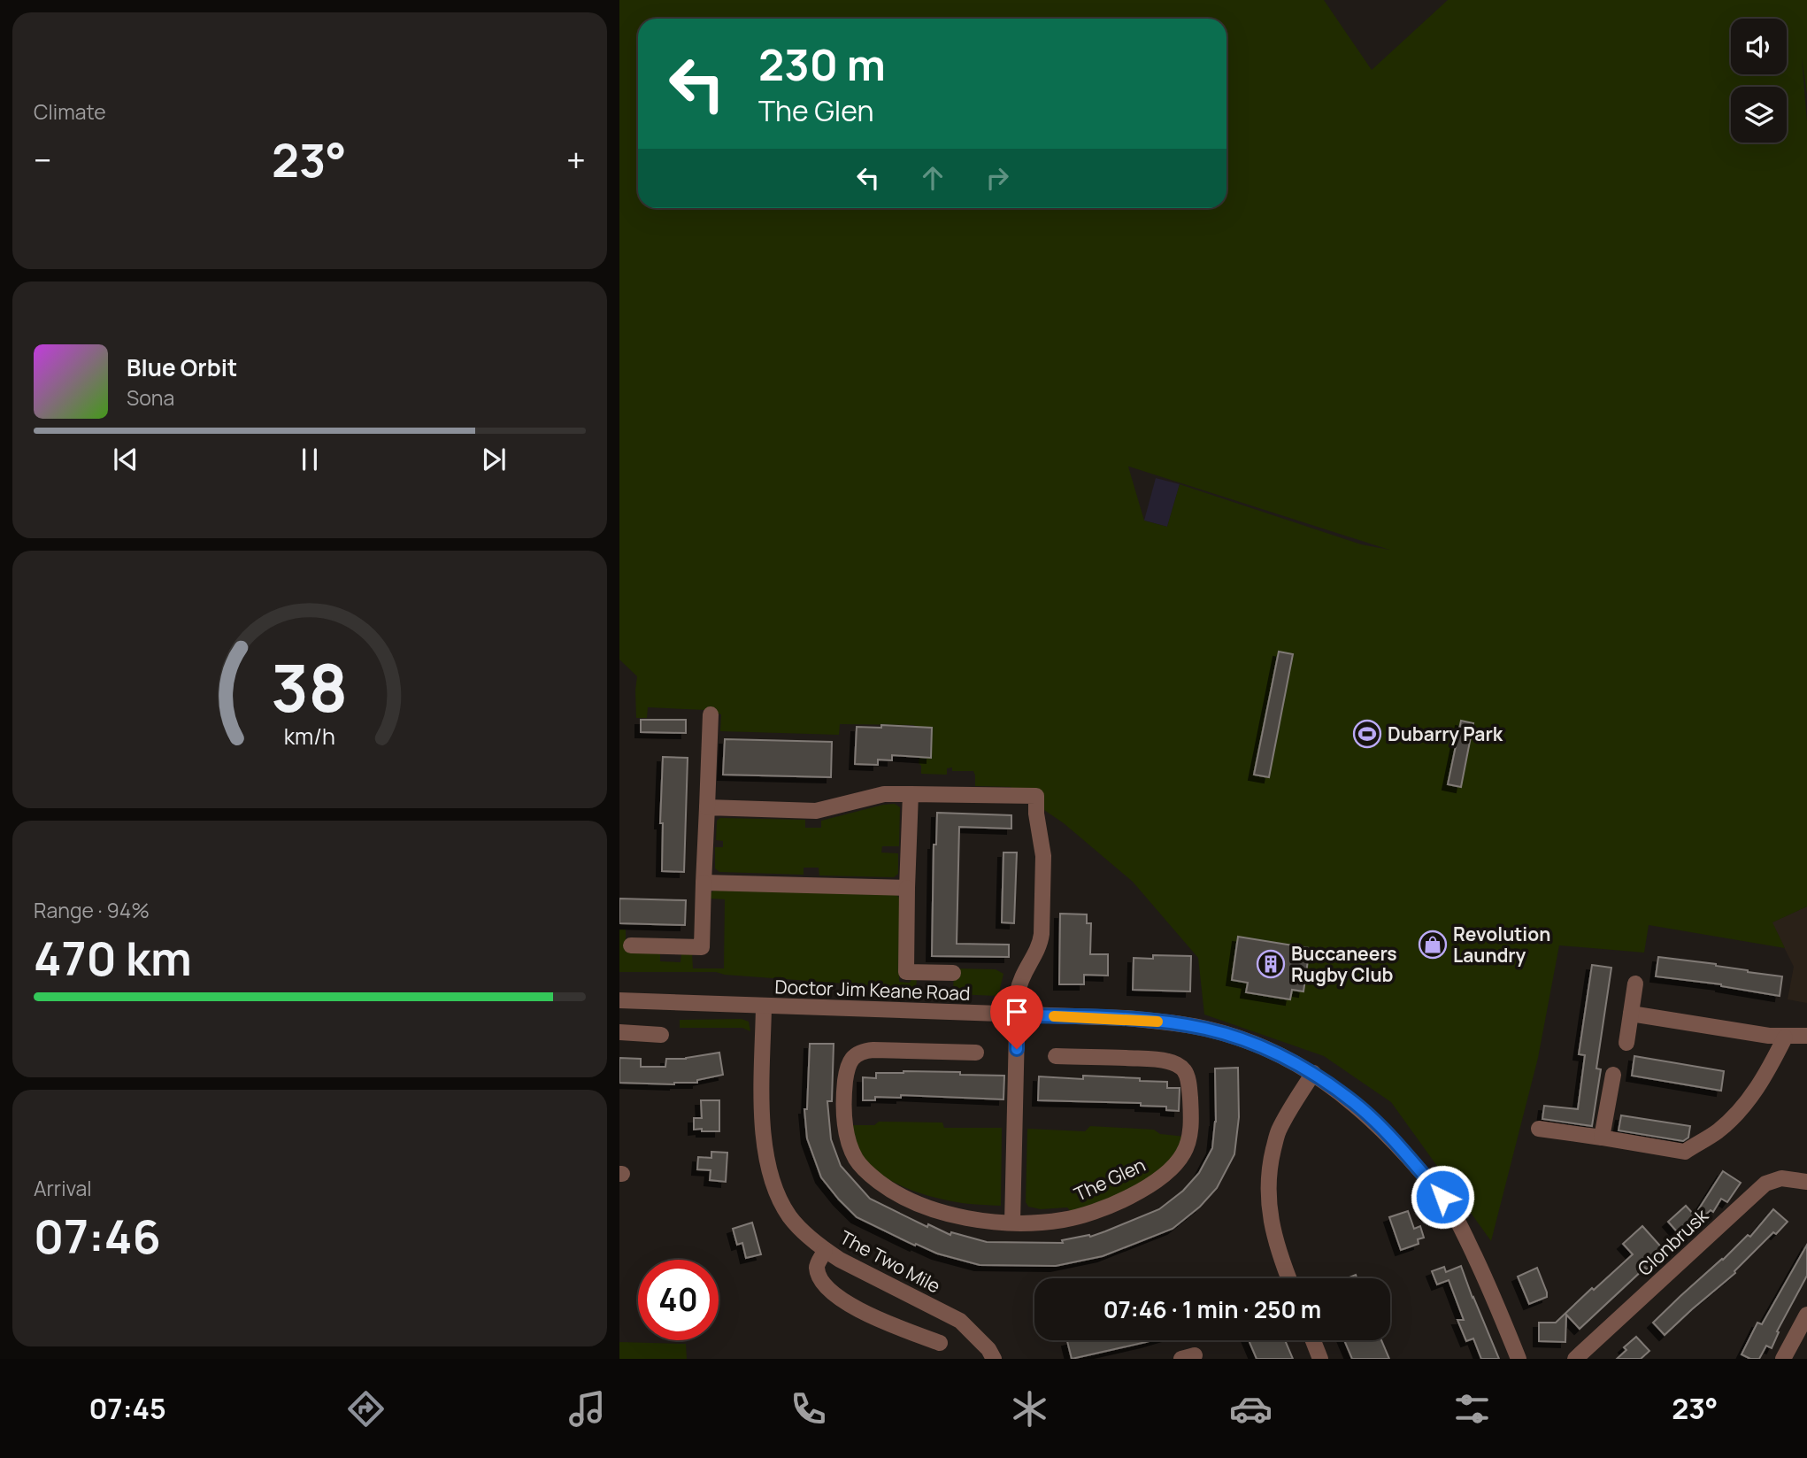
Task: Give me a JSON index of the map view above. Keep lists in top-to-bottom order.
{
  "streets": {
    "street": [
      "Doctor Jim Keane Road",
      "The Glen",
      "Clonbrusk",
      "The Two Mile"
    ]
  },
  "crossings": [
    ["Doctor Jim Keane Road", "The Two Mile"]
  ],
  "places": {
    "sports": ["Dubarry Park"],
    "shop": ["Revolution Laundry"],
    "building": ["Buccaneers Rugby Club"]
  },
  "page": {
    "tile": [
      "Climate",
      ["Range · 94%", "470 km"],
      ["Arrival", "07:46"]
    ],
    "turn": ["230 m", "The Glen"],
    "heat": ["−", "23°", "+"],
    "song": ["Blue Orbit", "Sona"],
    "limit": "40",
    "trip": "07:46 · 1 min · 250 m",
    "tabs": ["07:45", "23°"],
    "gauge": ["38", "km/h"]
  }
}
